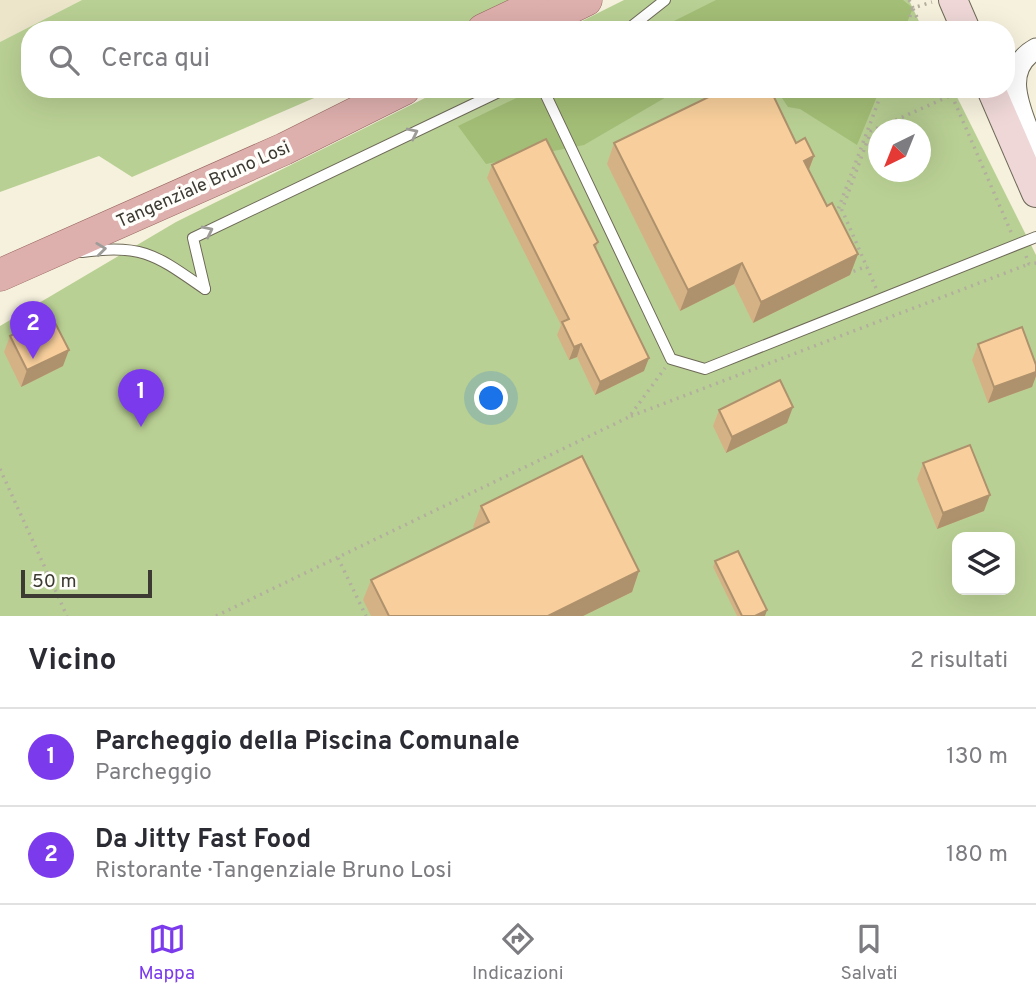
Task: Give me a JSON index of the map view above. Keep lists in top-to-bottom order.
{
  "streets": {
    "main road": ["Tangenziale Bruno Losi"]
  },
  "scale_bar": "50 m",
  "north": "bottom left",
  "page": {
    "search": "Cerca qui",
    "pins": ["2", "1"],
    "scale": "50 m",
    "heading": ["Vicino", "2 risultati"],
    "list": [
      {
        "mark": "1",
        "name": "Parcheggio della Piscina Comunale",
        "note": "Parcheggio",
        "value": "130 m"
      },
      {
        "mark": "2",
        "name": "Da Jitty Fast Food",
        "note": "Ristorante · Tangenziale Bruno Losi",
        "value": "180 m"
      }
    ],
    "nav": ["Mappa", "Indicazioni", "Salvati"]
  }
}
